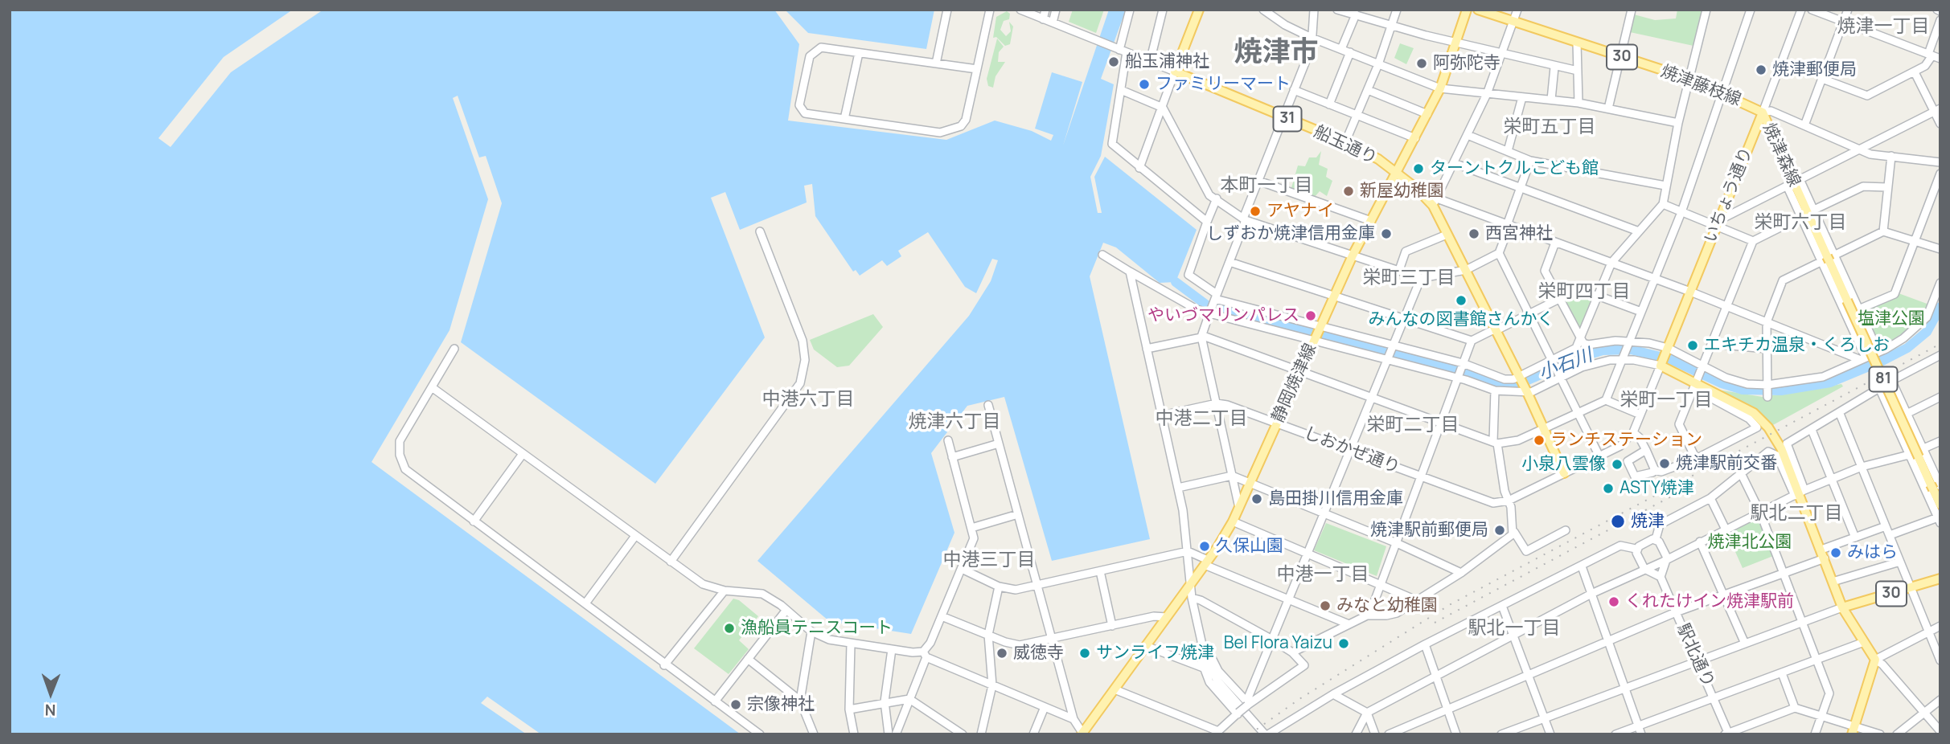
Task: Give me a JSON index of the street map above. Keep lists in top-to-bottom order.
{
  "streets": {
    "main road": [
      "30",
      "焼津藤枝線",
      "31",
      "船玉通り",
      "焼津森線",
      "いちょう通り",
      "81",
      "静岡焼津線"
    ],
    "street": ["しおかぜ通り", "駅北通り"]
  },
  "crossings": [
    ["焼津藤枝線", "焼津森線"],
    ["焼津藤枝線", "いちょう通り"],
    ["31", "船玉通り"],
    ["31", "静岡焼津線"],
    ["船玉通り", "静岡焼津線"],
    ["焼津森線", "いちょう通り"],
    ["静岡焼津線", "しおかぜ通り"]
  ],
  "districts": [
    "焼津一丁目",
    "焼津市",
    "栄町五丁目",
    "本町一丁目",
    "栄町六丁目",
    "栄町三丁目",
    "栄町四丁目",
    "中港六丁目",
    "栄町一丁目",
    "中港二丁目",
    "焼津六丁目",
    "栄町二丁目",
    "駅北二丁目",
    "中港三丁目",
    "中港一丁目",
    "駅北一丁目"
  ],
  "water": ["小石川"],
  "parks": ["塩津公園", "焼津北公園"],
  "places": [
    "船玉浦神社",
    "阿弥陀寺",
    "焼津郵便局",
    "ファミリーマート",
    "ターントクルこども館",
    "新屋幼稚園",
    "アヤナイ",
    "しずおか焼津信用金庫",
    "西宮神社",
    "みんなの図書館さんかく",
    "やいづマリンパレス",
    "エキチカ温泉・くろしお",
    "ランチステーション",
    "焼津駅前交番",
    "小泉八雲像",
    "ASTY焼津",
    "島田掛川信用金庫",
    "焼津",
    "焼津駅前郵便局",
    "久保山園",
    "みはら",
    "くれたけイン焼津駅前",
    "みなと幼稚園",
    "漁船員テニスコート",
    "Bel Flora Yaizu",
    "威徳寺",
    "サンライフ焼津",
    "宗像神社"
  ],
  "north": "bottom"
}
